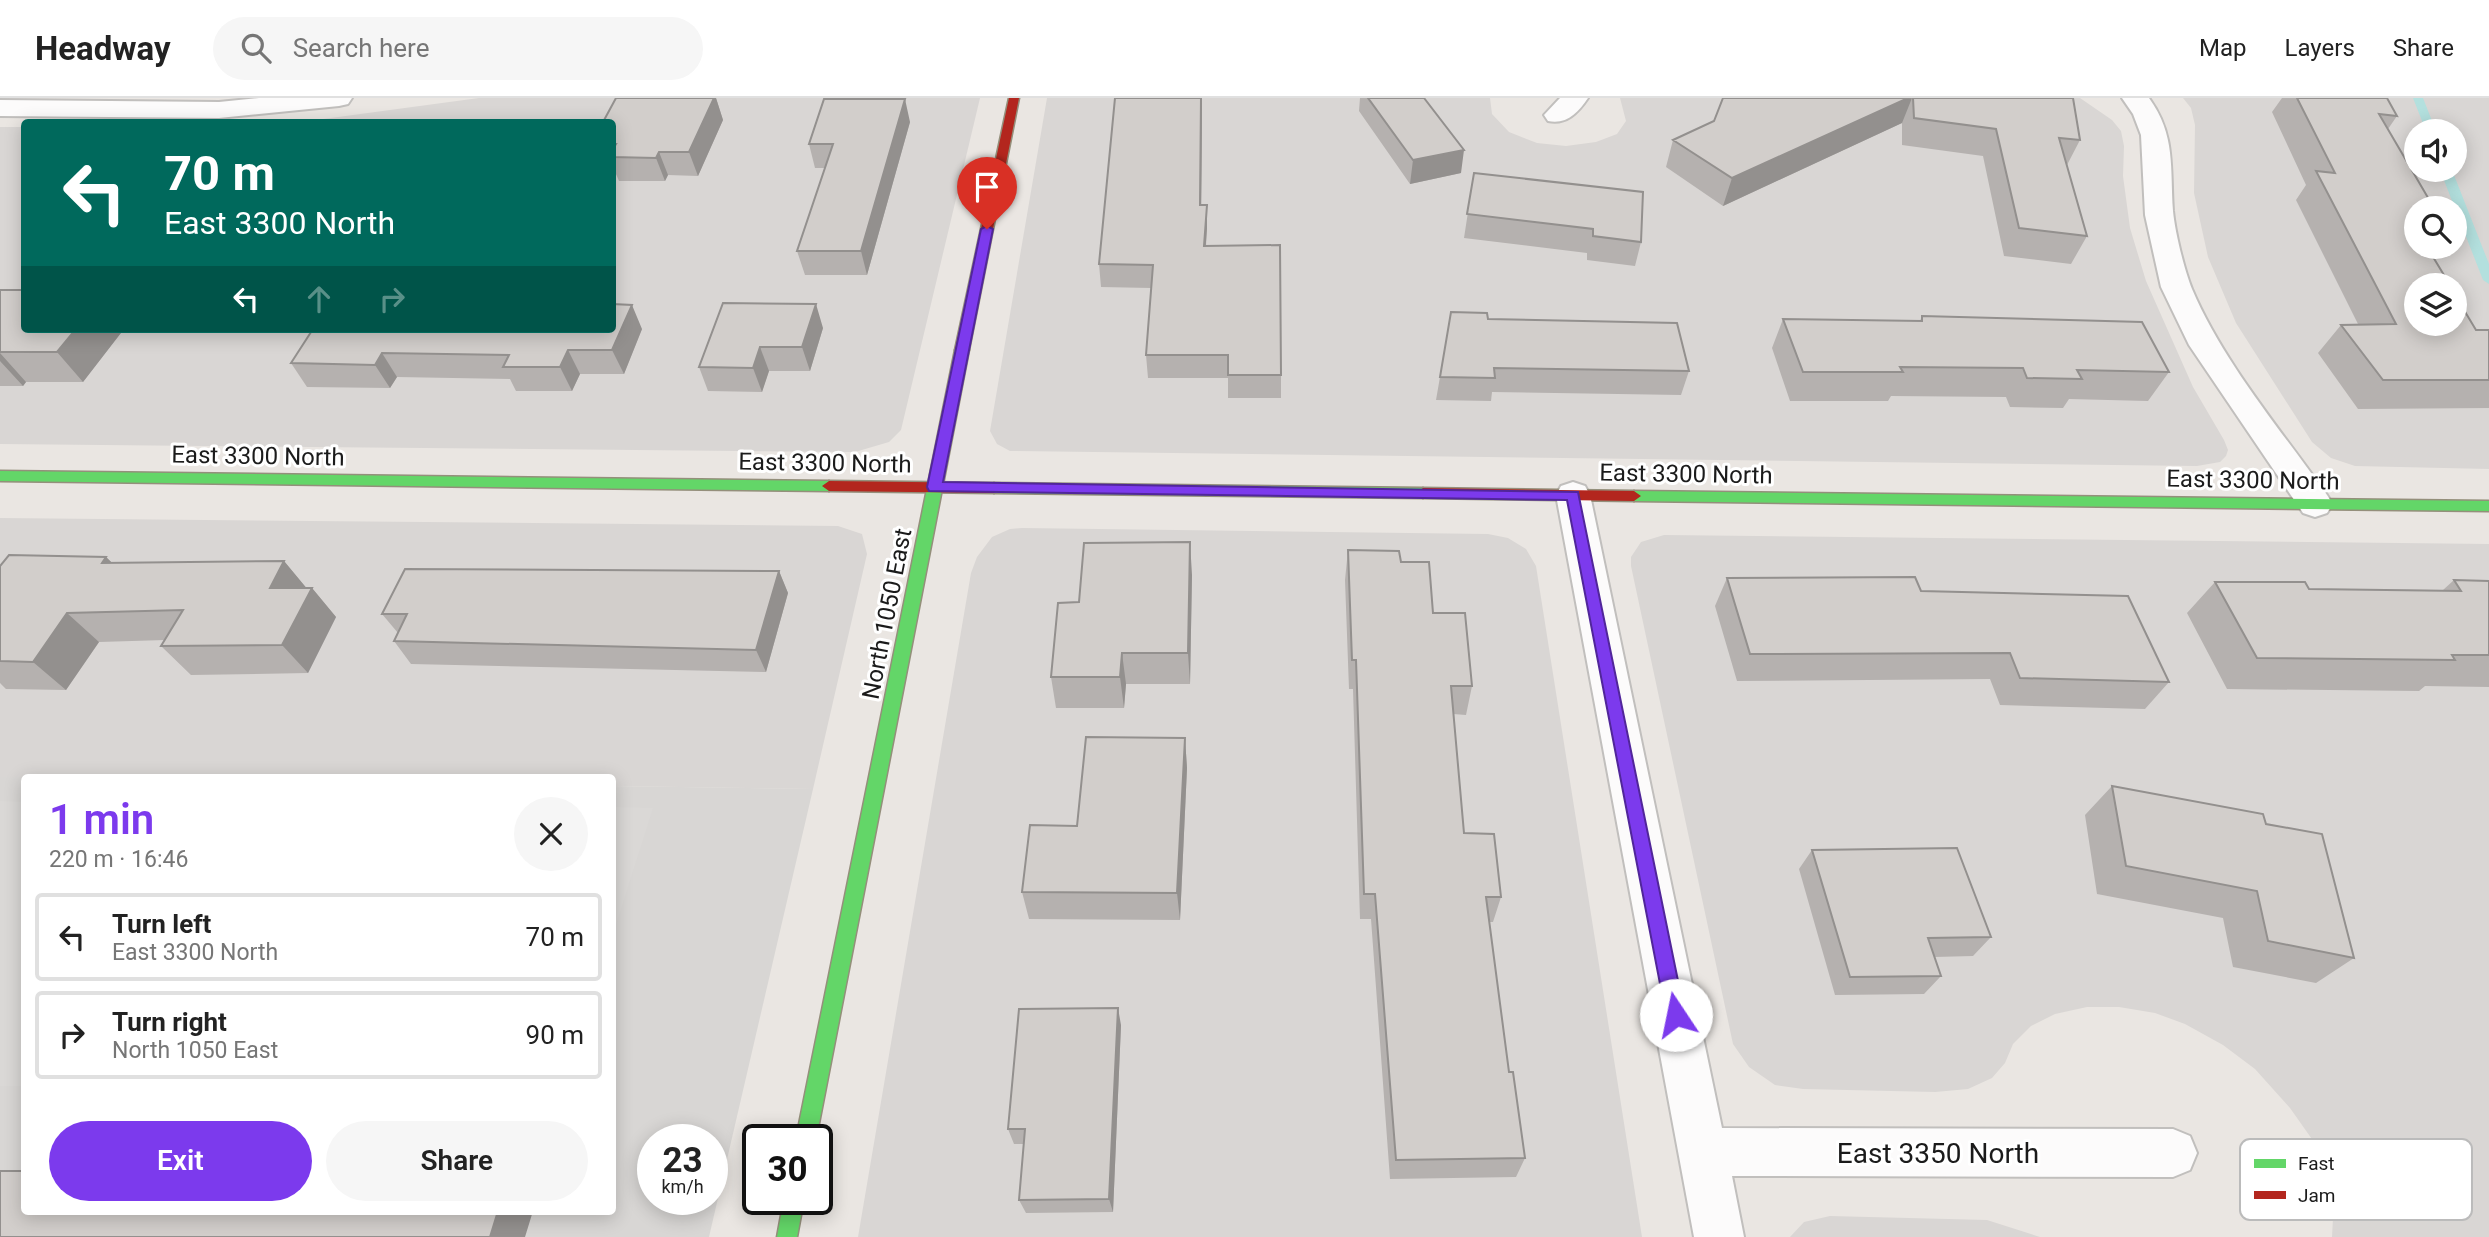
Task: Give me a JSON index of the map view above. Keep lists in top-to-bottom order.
{
  "streets": {
    "street": ["East 3300 North", "North 1050 East", "East 3350 North"]
  },
  "crossings": [
    ["East 3300 North", "North 1050 East"]
  ],
  "legend": ["Fast", "Jam"],
  "page": {
    "header": "Headway",
    "search": "Search here",
    "nav": ["Map", "Layers", "Share"],
    "turn": ["70 m", "East 3300 North"],
    "heading": ["1 min", "220 m · 16:46"],
    "list": [
      {
        "name": "Turn left",
        "note": "East 3300 North",
        "value": "70 m"
      },
      {
        "name": "Turn right",
        "note": "North 1050 East",
        "value": "90 m"
      }
    ],
    "buttons": ["Exit", "Share"],
    "speed": "23 km/h",
    "limit": "30"
  }
}
